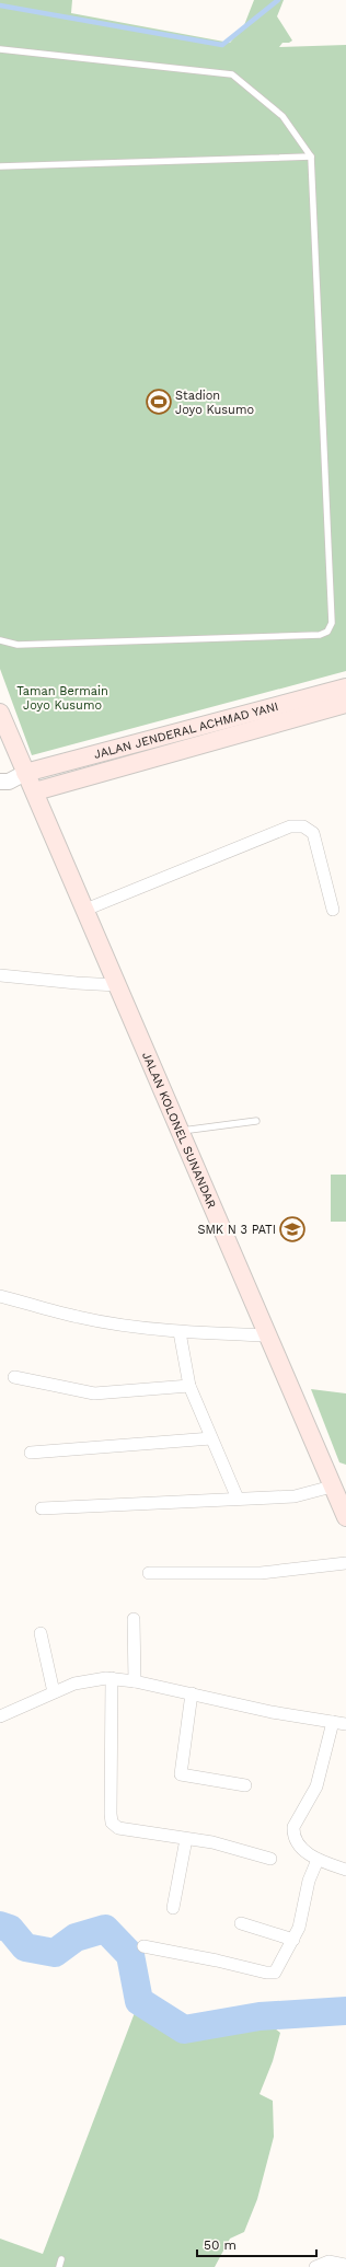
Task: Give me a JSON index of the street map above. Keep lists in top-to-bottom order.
{
  "streets": {
    "main road": ["JALAN JENDERAL ACHMAD YANI", "JALAN KOLONEL SUNANDAR"]
  },
  "crossings": [
    ["JALAN JENDERAL ACHMAD YANI", "JALAN KOLONEL SUNANDAR"]
  ],
  "parks": ["Taman Bermain Joyo Kusumo"],
  "places": {
    "sports": ["Stadion Joyo Kusumo"],
    "school or university": ["SMK N 3 PATI"]
  },
  "scale_bar": "50 m"
}
